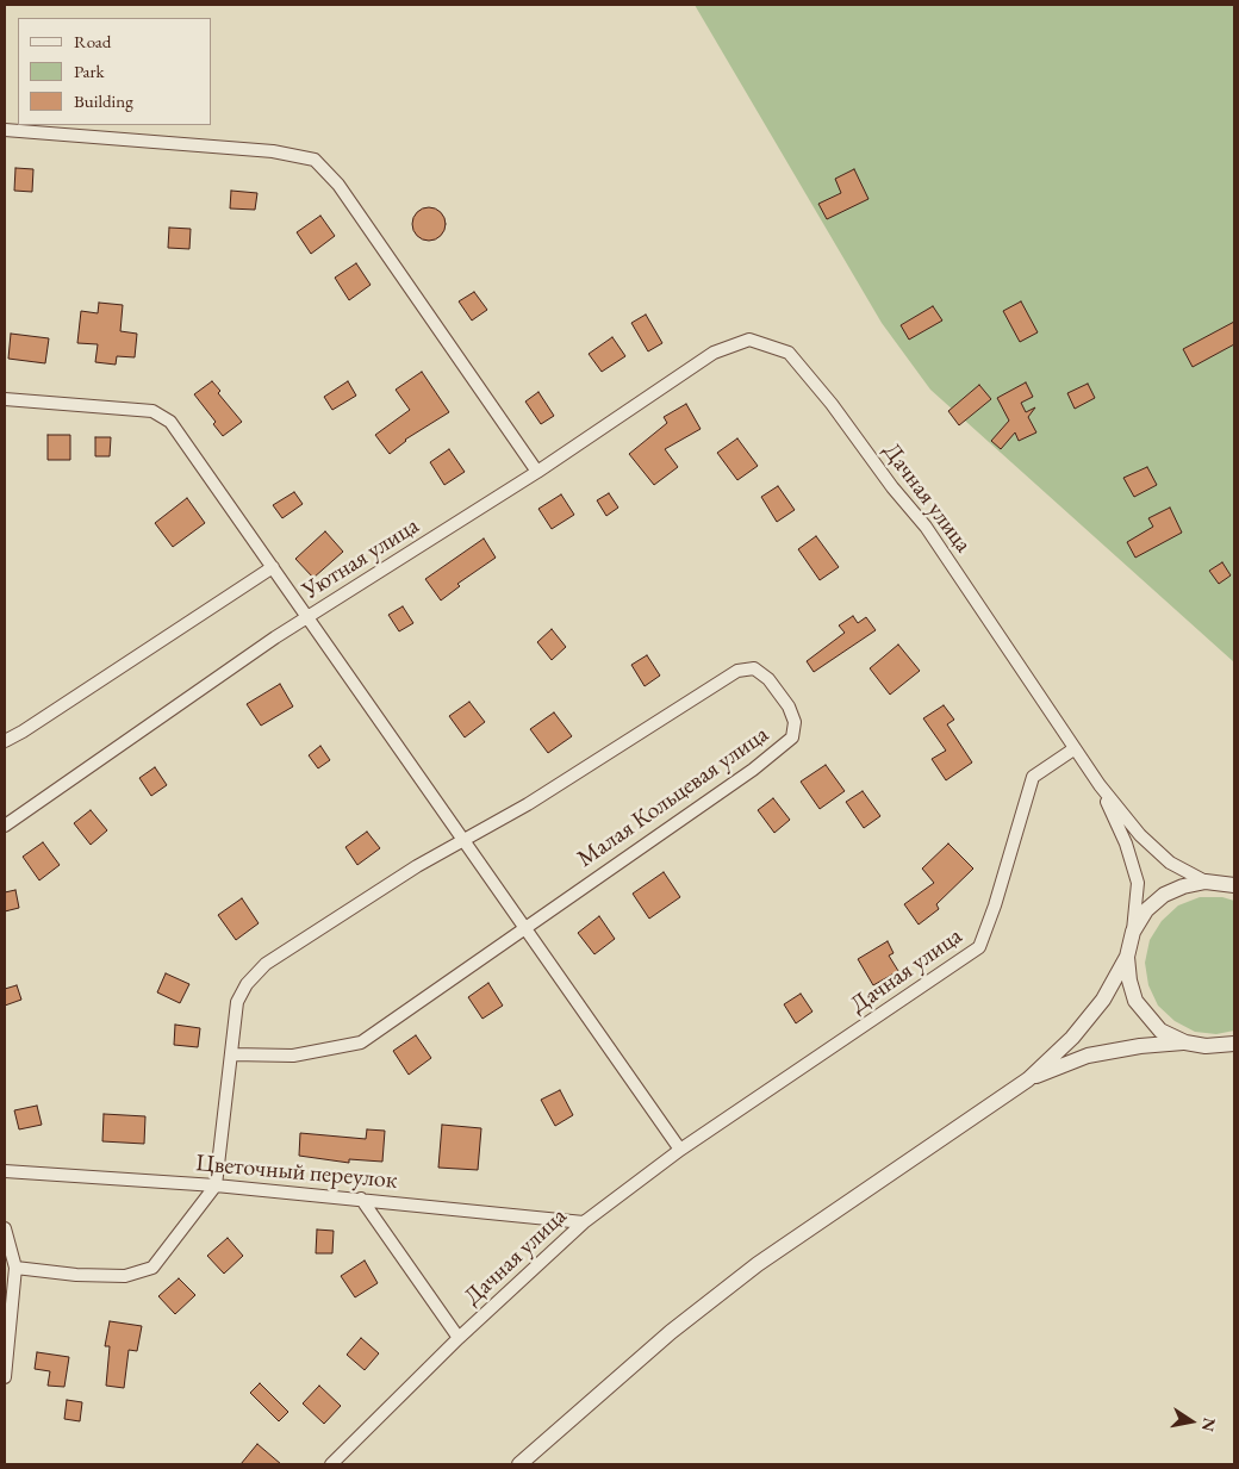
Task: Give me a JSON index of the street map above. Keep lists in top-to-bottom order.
{
  "streets": {
    "street": [
      "Дачная улица",
      "Уютная улица",
      "Малая Кольцевая улица",
      "Цветочный переулок"
    ]
  },
  "crossings": [
    ["Дачная улица", "Уютная улица"],
    ["Дачная улица", "Цветочный переулок"],
    ["Малая Кольцевая улица", "Цветочный переулок"]
  ],
  "legend": ["Road", "Park", "Building"],
  "north": "right"
}
